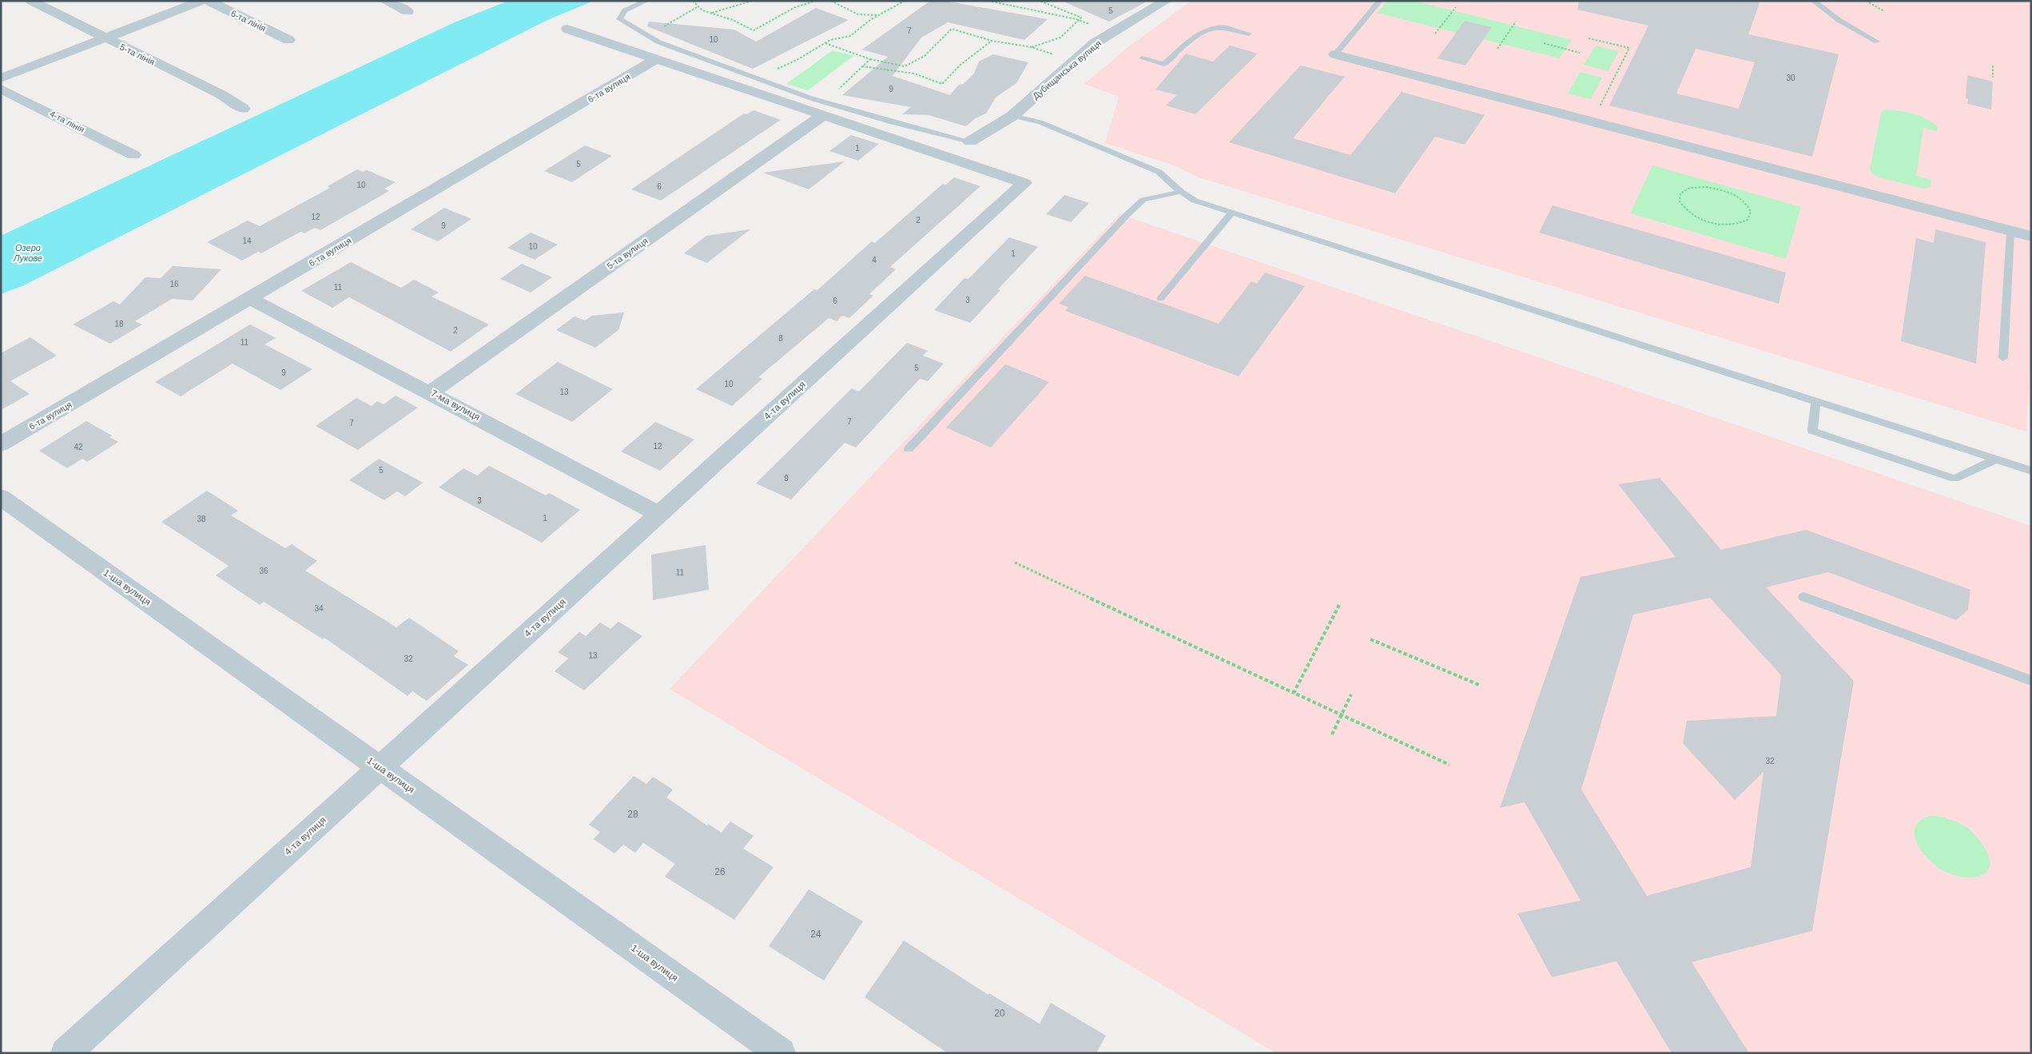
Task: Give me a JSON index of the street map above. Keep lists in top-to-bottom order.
{
  "streets": {
    "street": [
      "6-та лінія",
      "5-та лінія",
      "Дубищанська вулиця",
      "6-та вулиця",
      "4-та лінія",
      "5-та вулиця",
      "4-та вулиця",
      "7-ма вулиця",
      "1-ша вулиця"
    ]
  },
  "crossings": [
    ["6-та вулиця", "7-ма вулиця"],
    ["5-та вулиця", "4-та вулиця"],
    ["5-та вулиця", "7-ма вулиця"],
    ["4-та вулиця", "7-ма вулиця"],
    ["4-та вулиця", "1-ша вулиця"]
  ],
  "water": ["Озеро Лукове"],
  "house_numbers": [
    "5",
    "7",
    "10",
    "30",
    "9",
    "1",
    "5",
    "10",
    "6",
    "12",
    "2",
    "9",
    "14",
    "10",
    "1",
    "4",
    "16",
    "11",
    "3",
    "6",
    "18",
    "2",
    "8",
    "11",
    "5",
    "9",
    "10",
    "13",
    "7",
    "7",
    "12",
    "42",
    "5",
    "9",
    "3",
    "1",
    "38",
    "36",
    "11",
    "34",
    "13",
    "32",
    "32",
    "28",
    "26",
    "24",
    "20"
  ]
}
